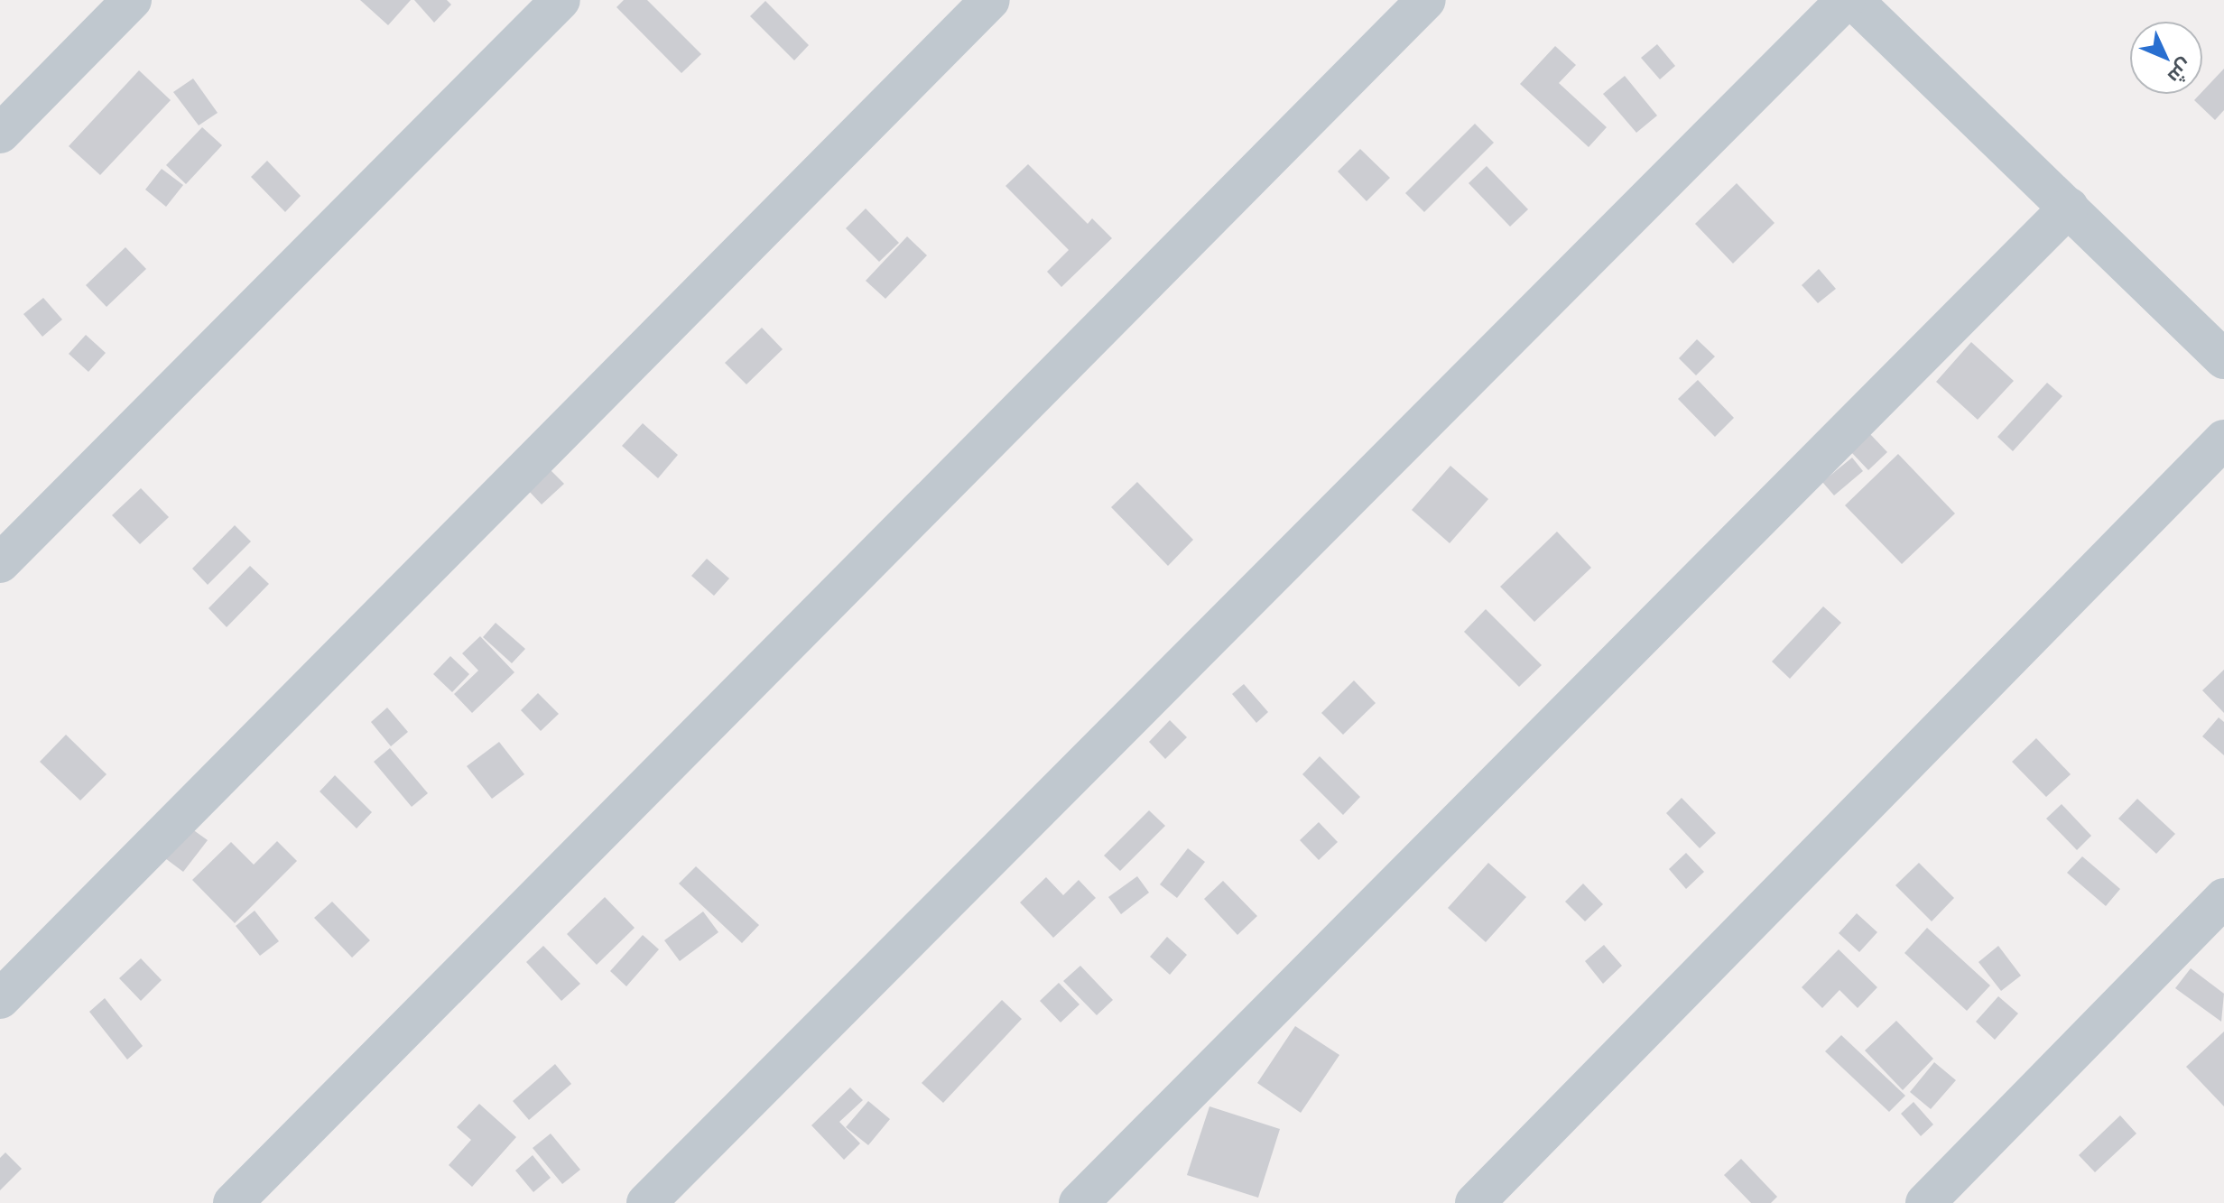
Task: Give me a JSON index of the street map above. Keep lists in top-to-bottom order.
{
  "north": "bottom right"
}
